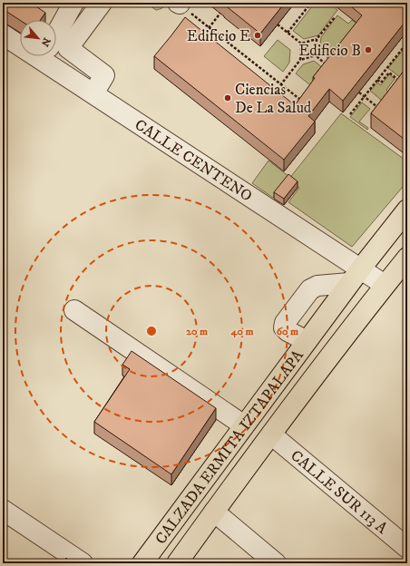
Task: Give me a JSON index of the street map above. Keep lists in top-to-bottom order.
{
  "streets": {
    "main road": ["CALZADA ERMITA IZTAPALAPA"],
    "street": ["CALLE CENTENO", "CALLE SUR 113 A"]
  },
  "crossings": [
    ["CALLE CENTENO", "CALZADA ERMITA IZTAPALAPA"],
    ["CALZADA ERMITA IZTAPALAPA", "CALLE SUR 113 A"]
  ],
  "places": ["Edificio E", "Edificio B", "Ciencias De La Salud"],
  "north": "bottom right",
  "rings": ["20 m", "40 m", "60 m"]
}
